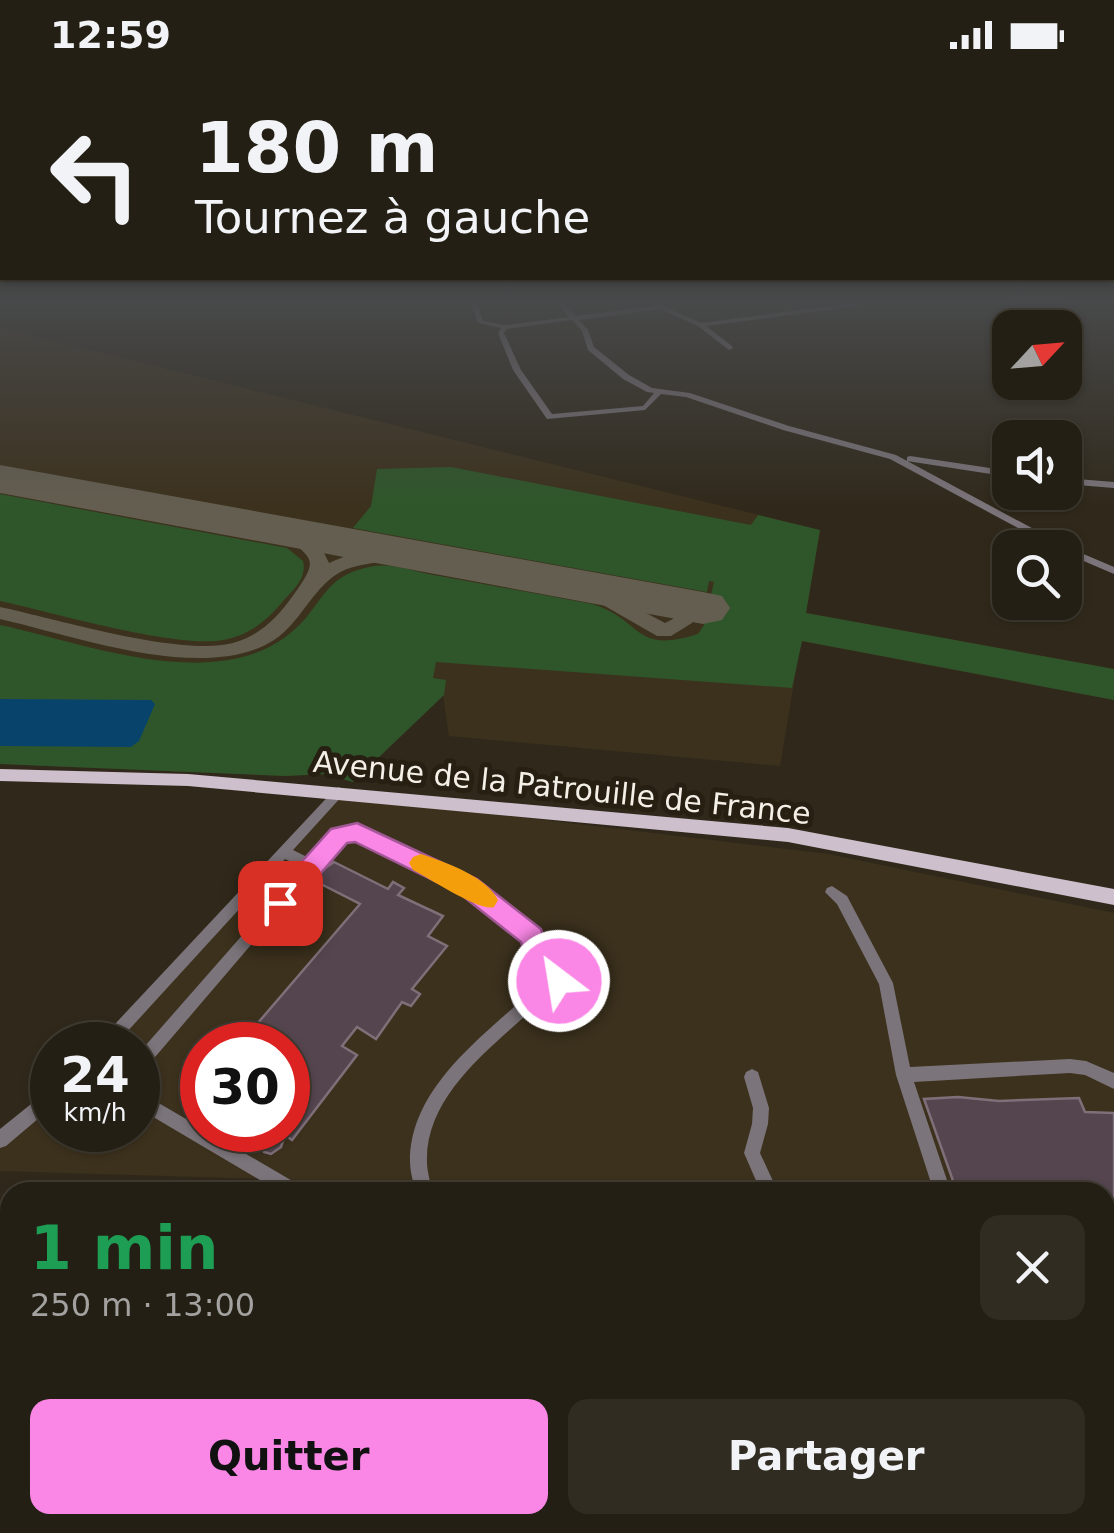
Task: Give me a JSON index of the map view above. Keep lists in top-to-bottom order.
{
  "streets": {
    "main road": ["Avenue de la Patrouille de France"]
  },
  "north": "top right",
  "page": {
    "status": "12:59",
    "turn": ["180 m", "Tournez à gauche"],
    "speed": "24 km/h",
    "limit": "30",
    "heading": ["1 min", "250 m · 13:00"],
    "buttons": ["Quitter", "Partager"]
  }
}
